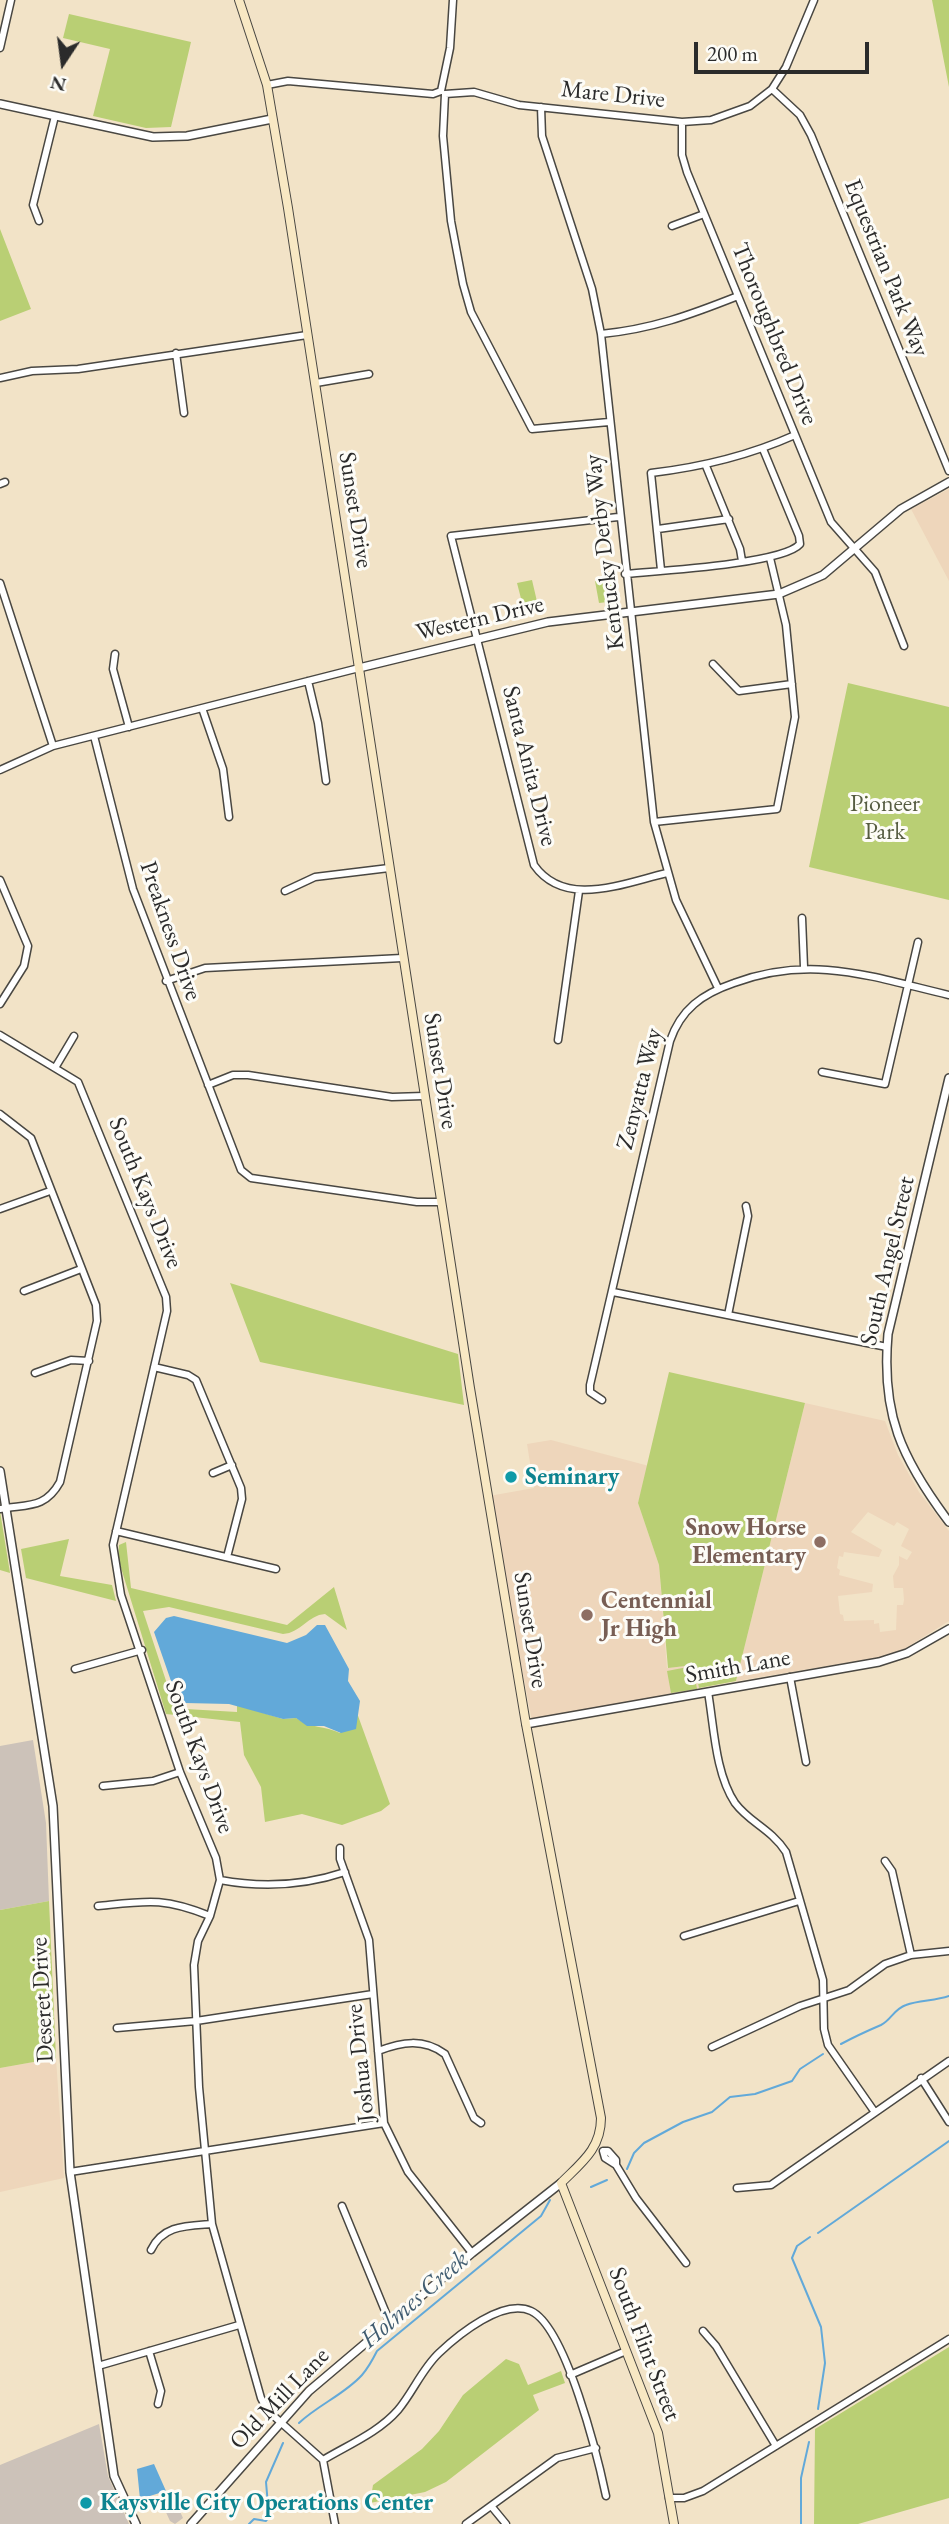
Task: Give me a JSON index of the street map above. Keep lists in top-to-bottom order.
{
  "streets": {
    "main road": ["Sunset Drive", "South Flint Street", "Old Mill Lane"],
    "street": [
      "Mare Drive",
      "Equestrian Park Way",
      "Thoroughbred Drive",
      "Kentucky Derby Way",
      "Western Drive",
      "Santa Anita Drive",
      "Preakness Drive",
      "Zenyatta Way",
      "South Kays Drive",
      "South Angel Street",
      "Smith Lane",
      "Deseret Drive",
      "Joshua Drive"
    ]
  },
  "crossings": [
    ["Mare Drive", "Equestrian Park Way"],
    ["Mare Drive", "Thoroughbred Drive"],
    ["Mare Drive", "Sunset Drive"],
    ["Mare Drive", "Kentucky Derby Way"],
    ["Thoroughbred Drive", "Western Drive"],
    ["Sunset Drive", "Western Drive"],
    ["Sunset Drive", "Preakness Drive"],
    ["Sunset Drive", "Smith Lane"],
    ["Sunset Drive", "Old Mill Lane"],
    ["Kentucky Derby Way", "Western Drive"],
    ["Kentucky Derby Way", "Santa Anita Drive"],
    ["Kentucky Derby Way", "Zenyatta Way"],
    ["Western Drive", "Santa Anita Drive"],
    ["Western Drive", "Preakness Drive"],
    ["Joshua Drive", "Old Mill Lane"],
    ["South Flint Street", "Old Mill Lane"]
  ],
  "water": ["Holmes Creek"],
  "parks": ["Pioneer Park"],
  "places": [
    "Seminary",
    "Snow Horse Elementary",
    "Centennial Jr High",
    "Kaysville City Operations Center"
  ],
  "scale_bar": "200 m",
  "north": "bottom"
}
